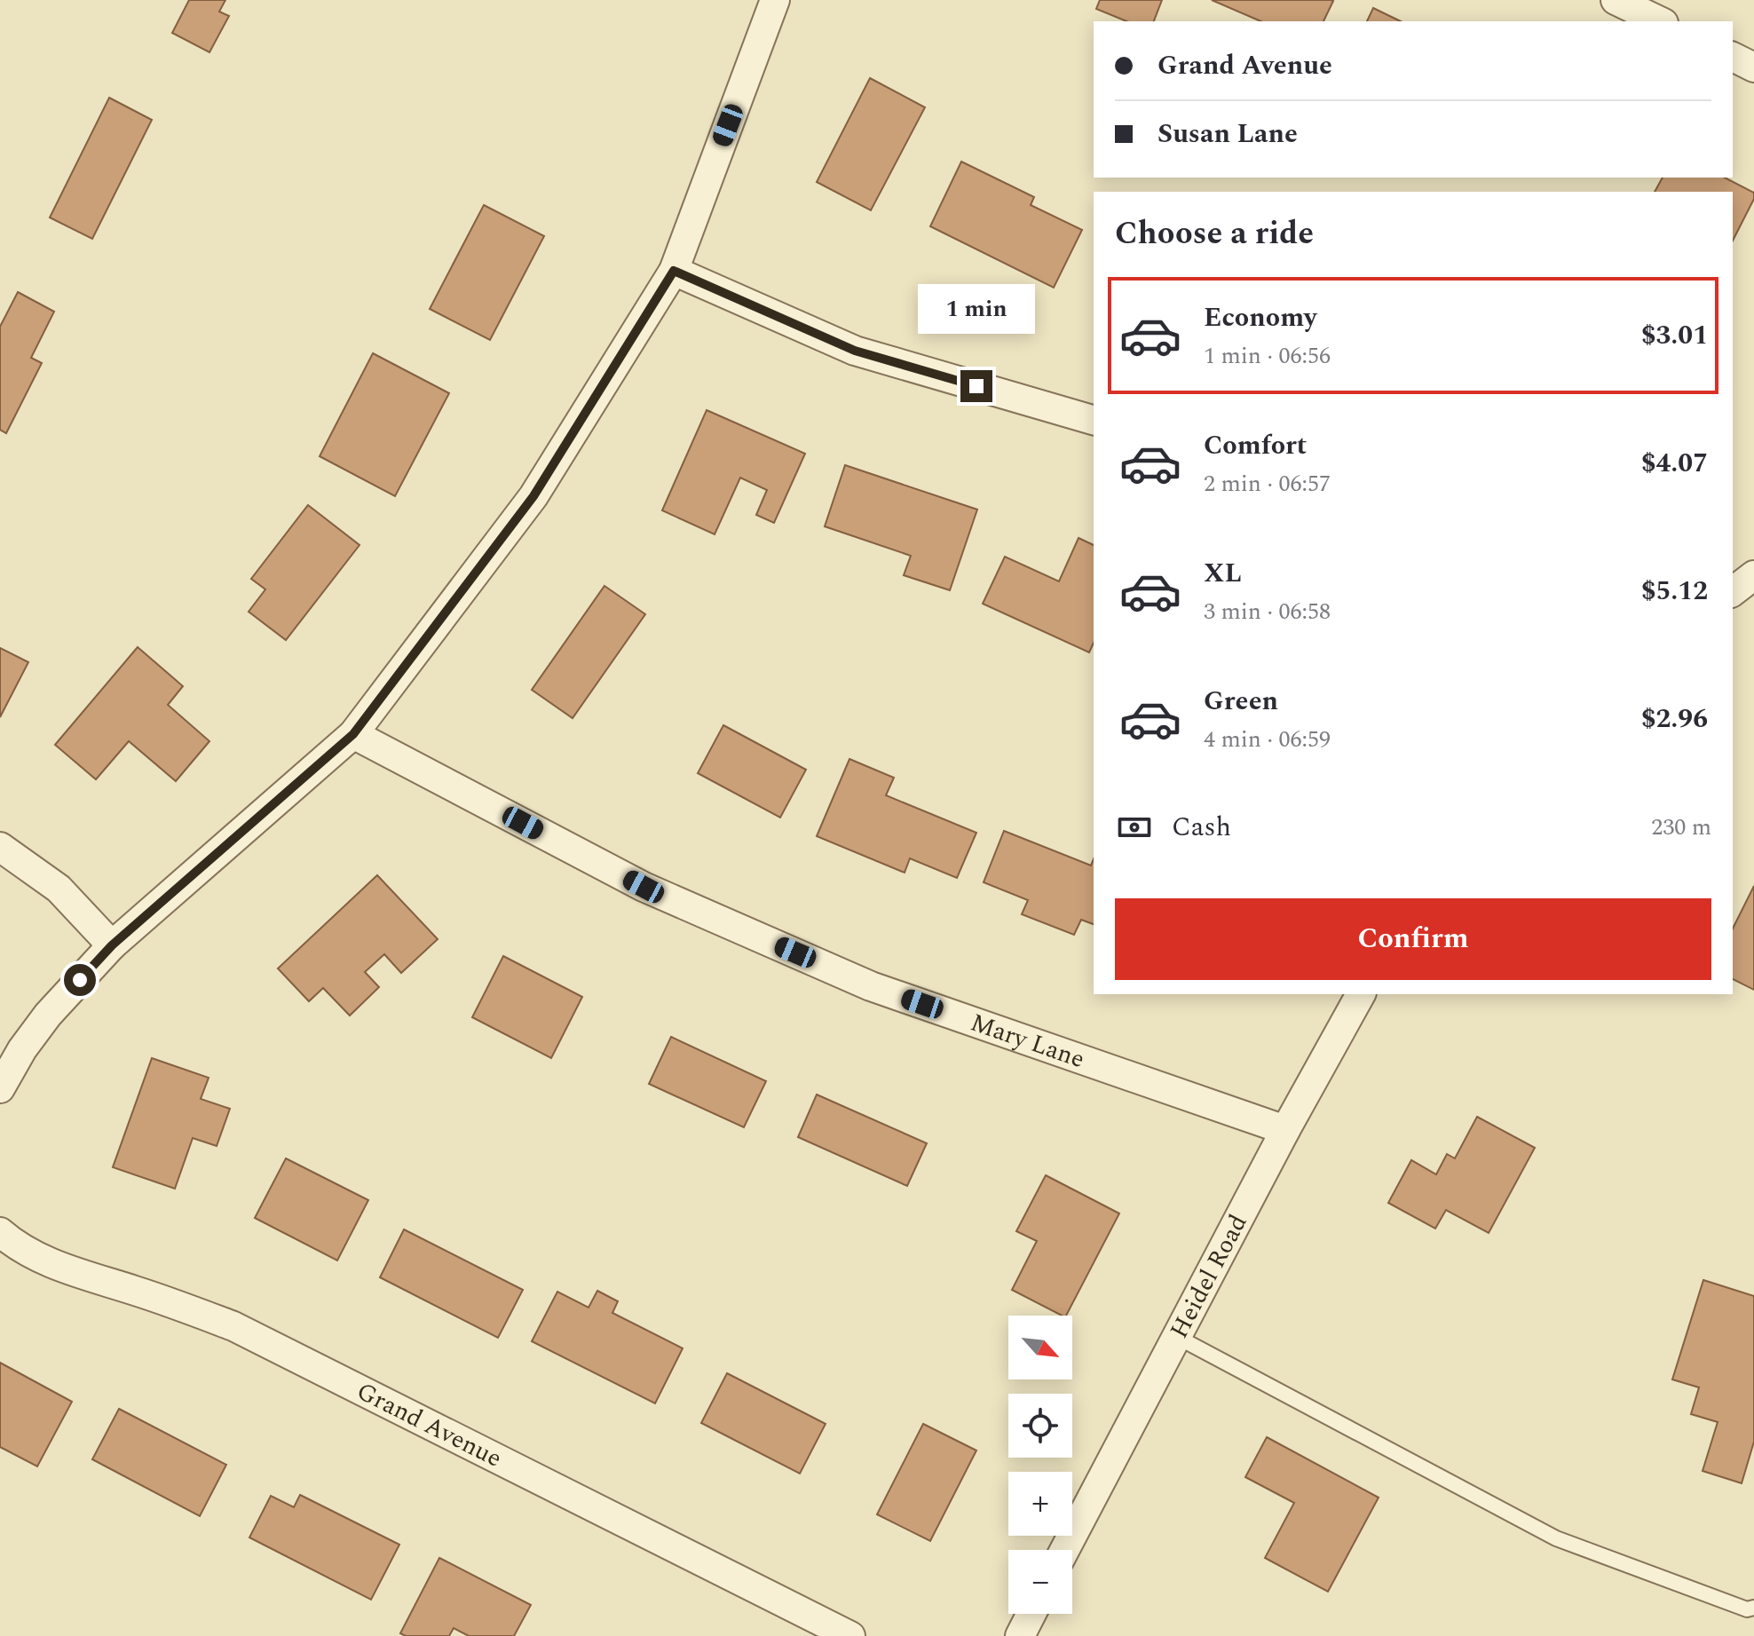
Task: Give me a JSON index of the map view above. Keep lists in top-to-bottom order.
{
  "streets": {
    "street": ["Mary Lane", "Heidel Road", "Grand Avenue"]
  },
  "crossings": [
    ["Mary Lane", "Heidel Road"]
  ],
  "north": "bottom right",
  "page": {
    "banner": ["Grand Avenue", "Susan Lane"],
    "heading": "Choose a ride",
    "list": [
      {
        "name": "Economy",
        "note": "1 min · 06:56",
        "value": "$3.01"
      },
      {
        "name": "Comfort",
        "note": "2 min · 06:57",
        "value": "$4.07"
      },
      {
        "name": "XL",
        "note": "3 min · 06:58",
        "value": "$5.12"
      },
      {
        "name": "Green",
        "note": "4 min · 06:59",
        "value": "$2.96"
      }
    ],
    "bubble": "1 min",
    "pay": ["Cash", "230 m"],
    "buttons": "Confirm",
    "map_buttons": ["+", "−"]
  }
}
